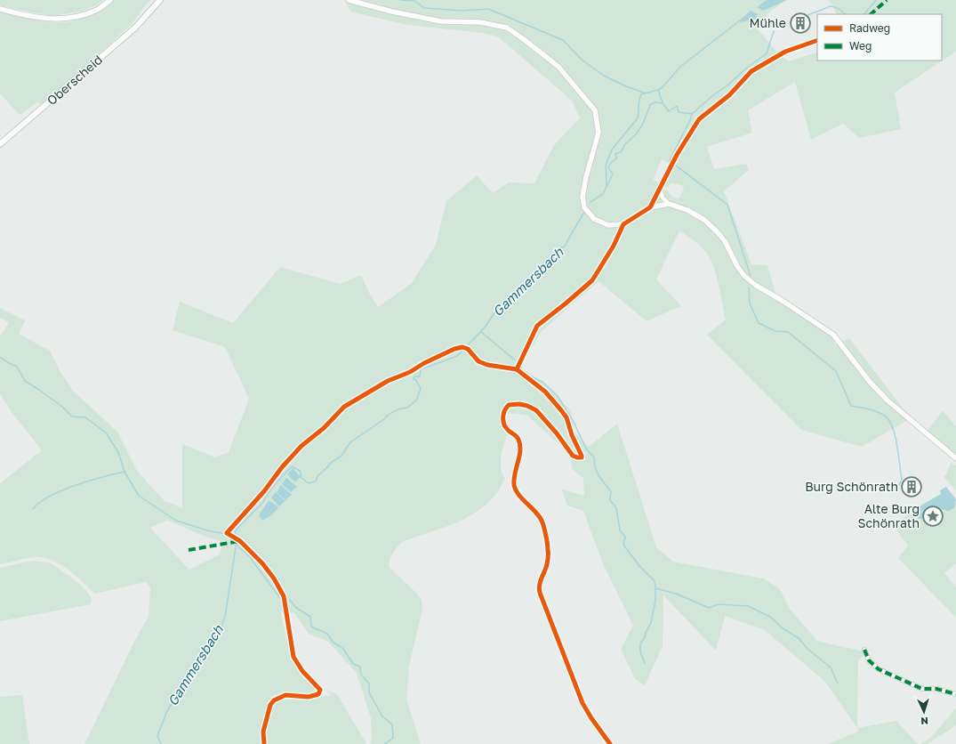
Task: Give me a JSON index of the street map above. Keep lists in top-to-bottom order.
{
  "streets": {
    "main road": ["Oberscheid"]
  },
  "water": ["Gammersbach"],
  "places": {
    "building": ["Mühle", "Burg Schönrath"],
    "place": ["Alte Burg Schönrath"]
  },
  "legend": ["Radweg", "Weg"],
  "north": "bottom"
}
